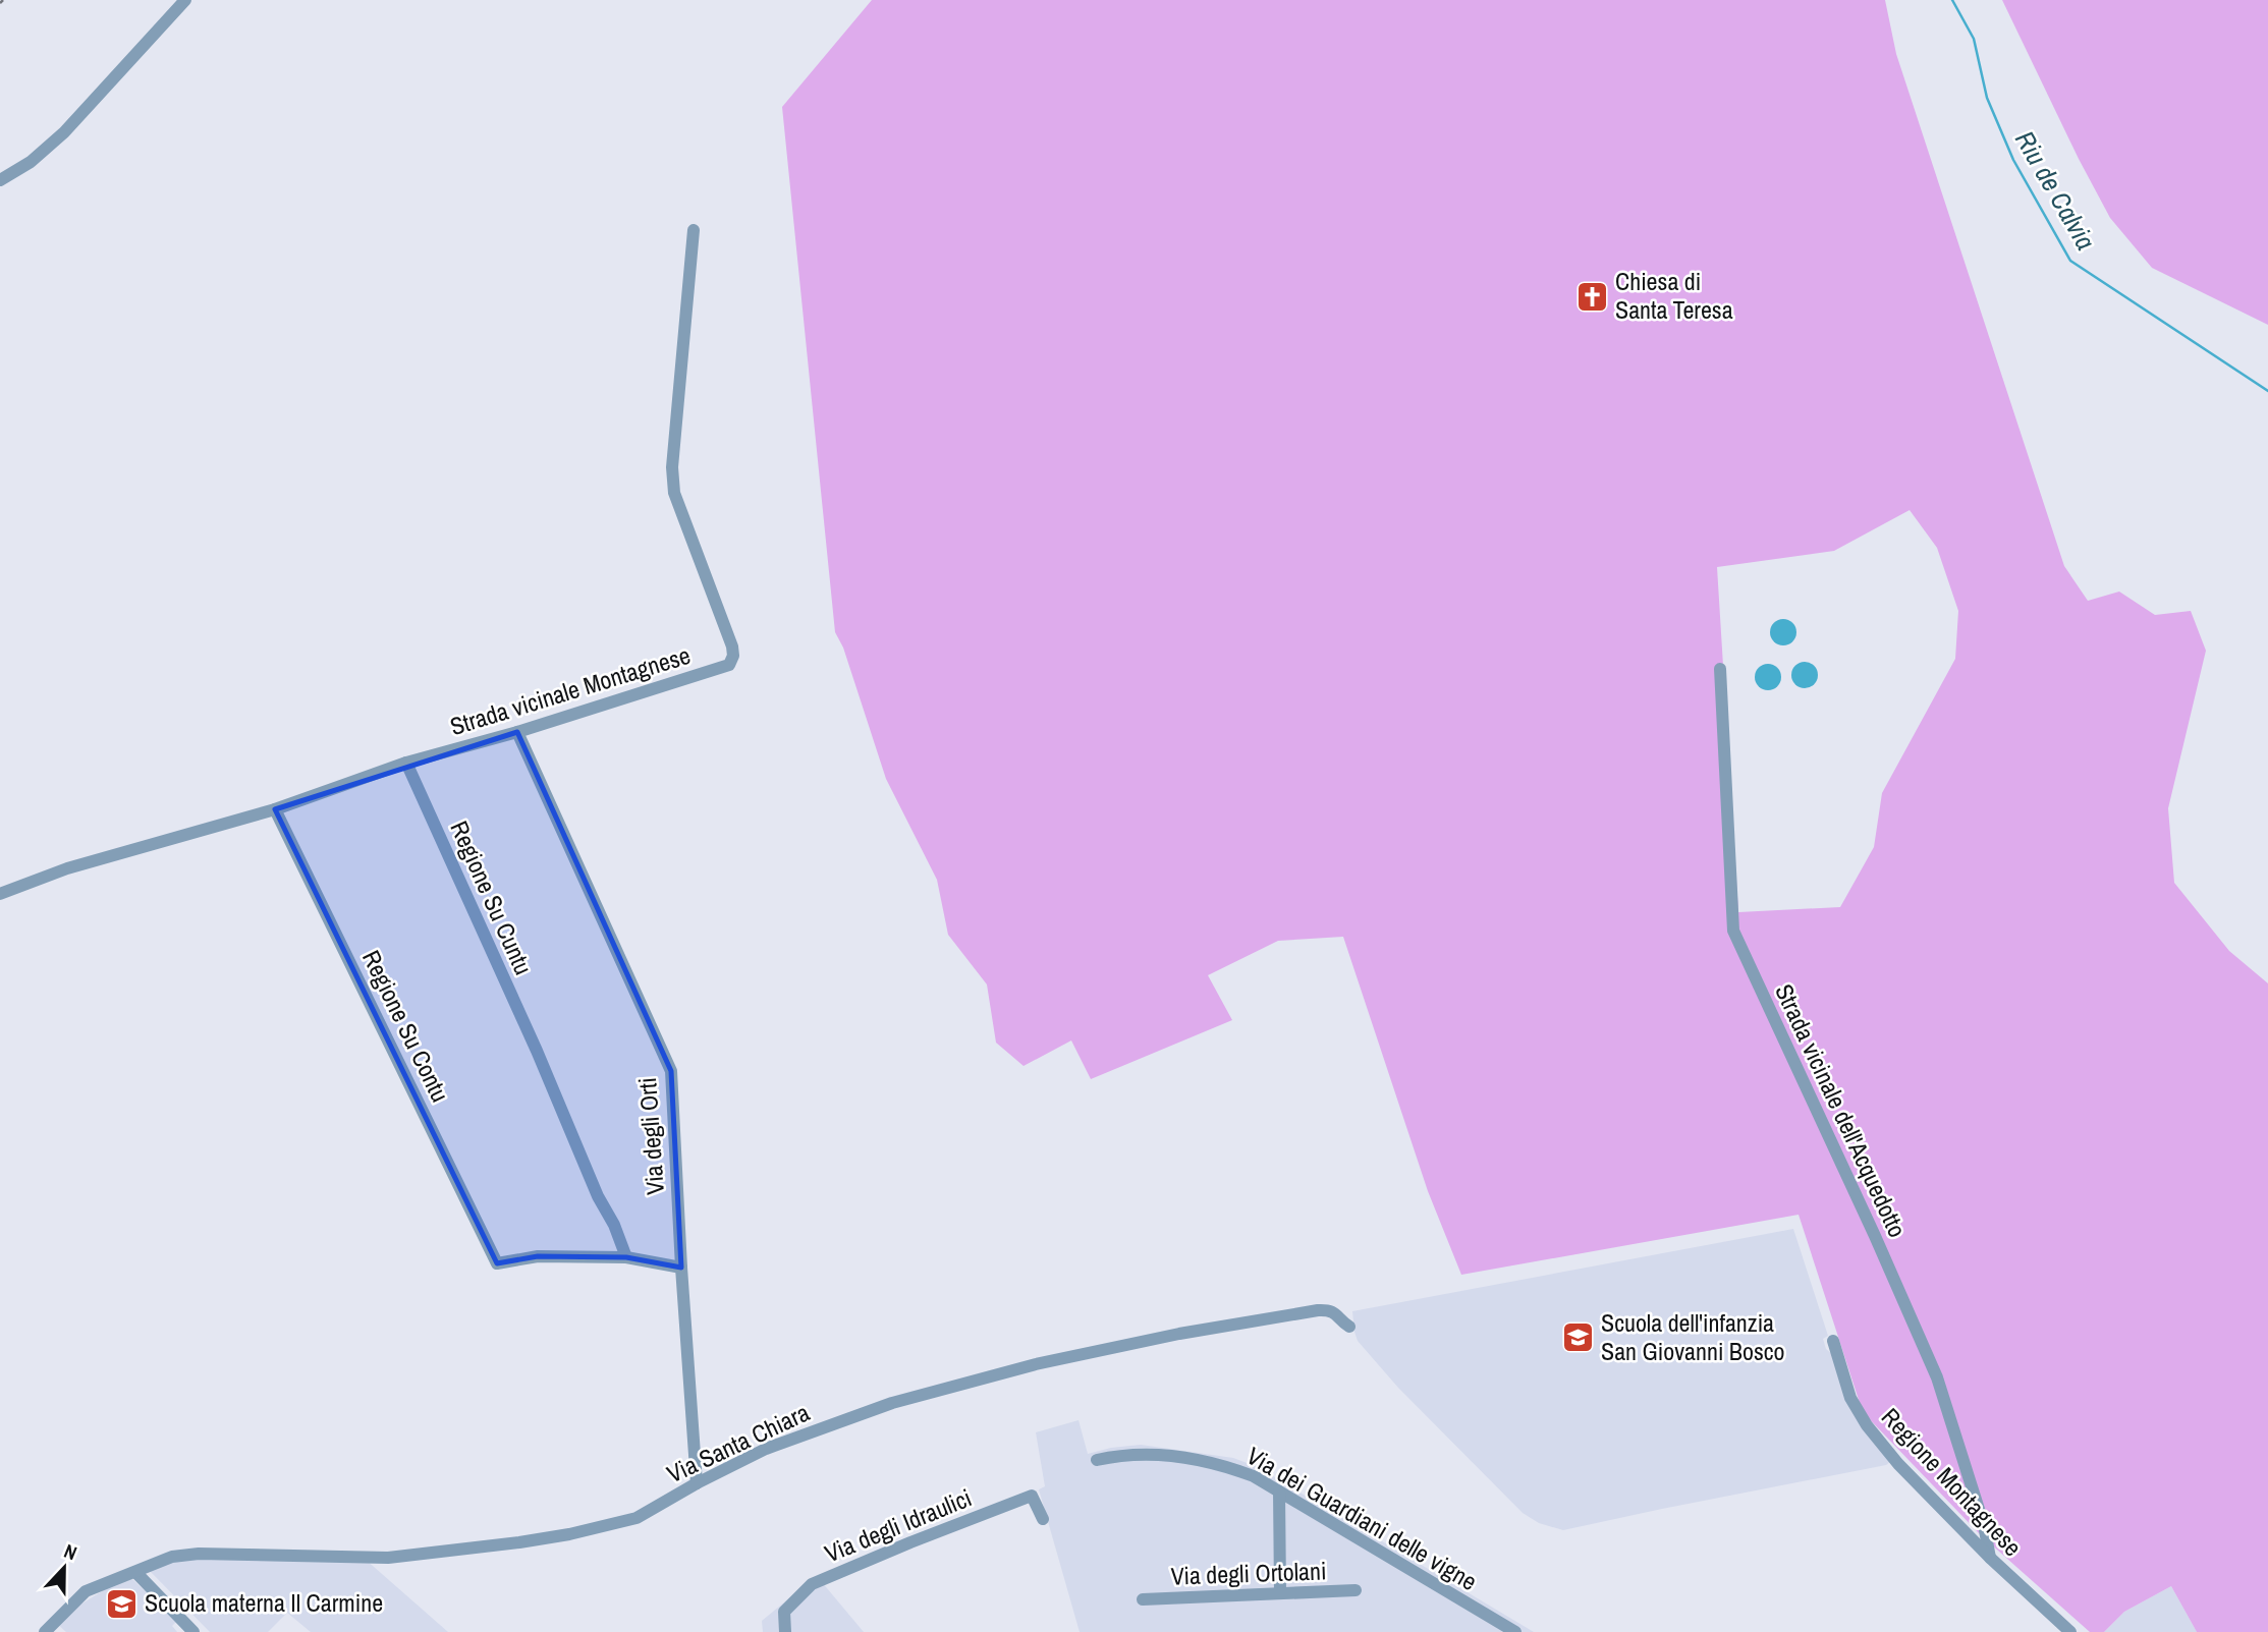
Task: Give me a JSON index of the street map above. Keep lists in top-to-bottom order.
{
  "streets": {
    "street": [
      "Strada vicinale Montagnese",
      "Regione Su Cuntu",
      "Regione Su Contu",
      "Strada vicinale dell'Acquedotto",
      "Via degli Orti",
      "Via Santa Chiara",
      "Regione Montagnese",
      "Via dei Guardiani delle vigne",
      "Via degli Idraulici",
      "Via degli Ortolani"
    ]
  },
  "crossings": [
    ["Strada vicinale Montagnese", "Regione Su Cuntu"],
    ["Strada vicinale Montagnese", "Regione Su Contu"],
    ["Strada vicinale Montagnese", "Via degli Orti"],
    ["Regione Su Cuntu", "Regione Su Contu"],
    ["Strada vicinale dell'Acquedotto", "Regione Montagnese"],
    ["Via degli Orti", "Via Santa Chiara"]
  ],
  "water": ["Riu de Calvia"],
  "places": {
    "church": ["Chiesa di Santa Teresa"],
    "school or university": ["Scuola dell'infanzia San Giovanni Bosco", "Scuola materna Il Carmine"]
  },
  "north": "top"
}
